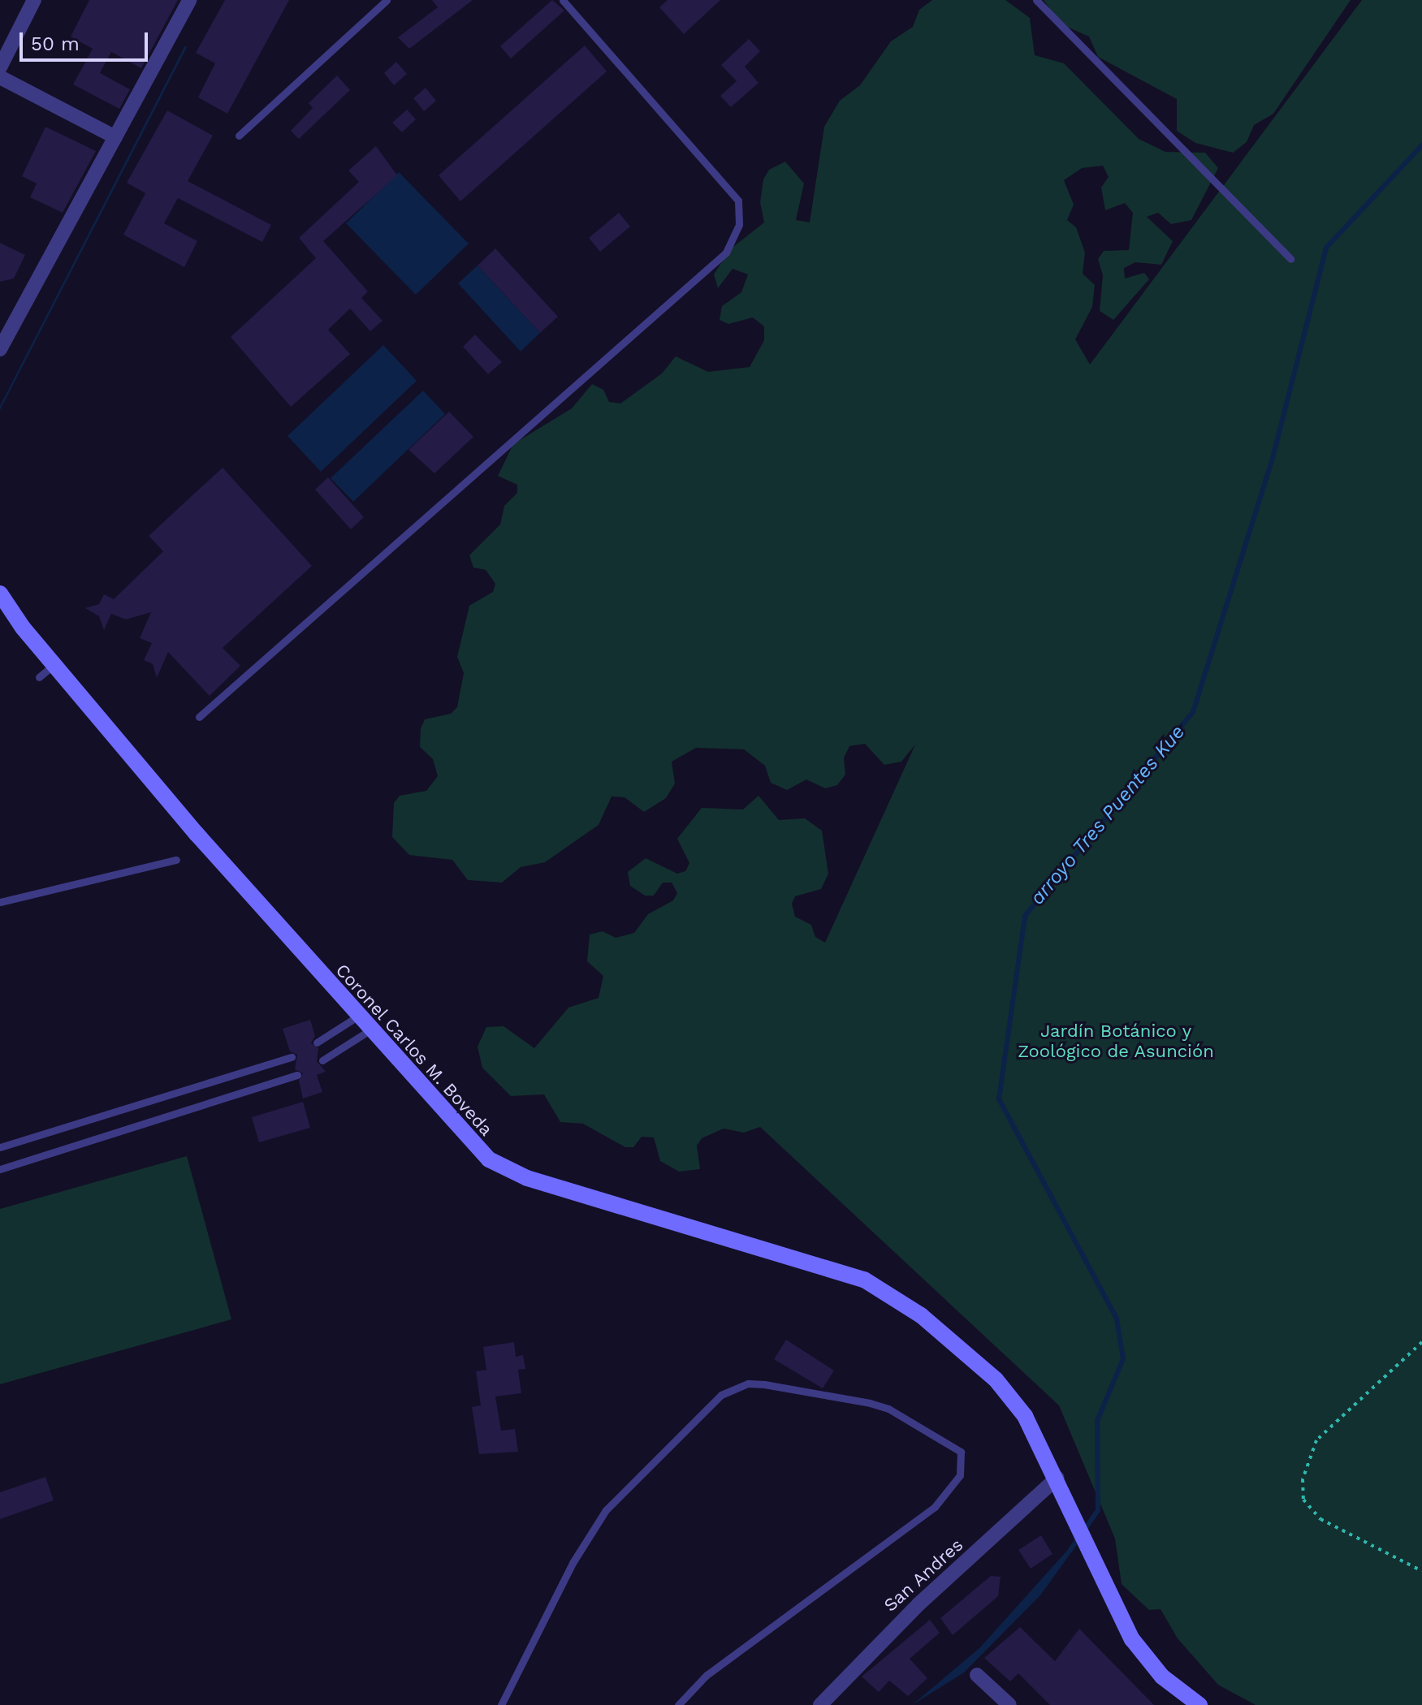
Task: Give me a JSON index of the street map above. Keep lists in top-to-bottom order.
{
  "streets": {
    "street": ["Coronel Carlos M. Boveda", "San Andres"]
  },
  "crossings": [
    ["Coronel Carlos M. Boveda", "San Andres"]
  ],
  "water": ["arroyo Tres Puentes Kue"],
  "parks": ["Jardín Botánico y Zoológico de Asunción"],
  "scale_bar": "50 m"
}
